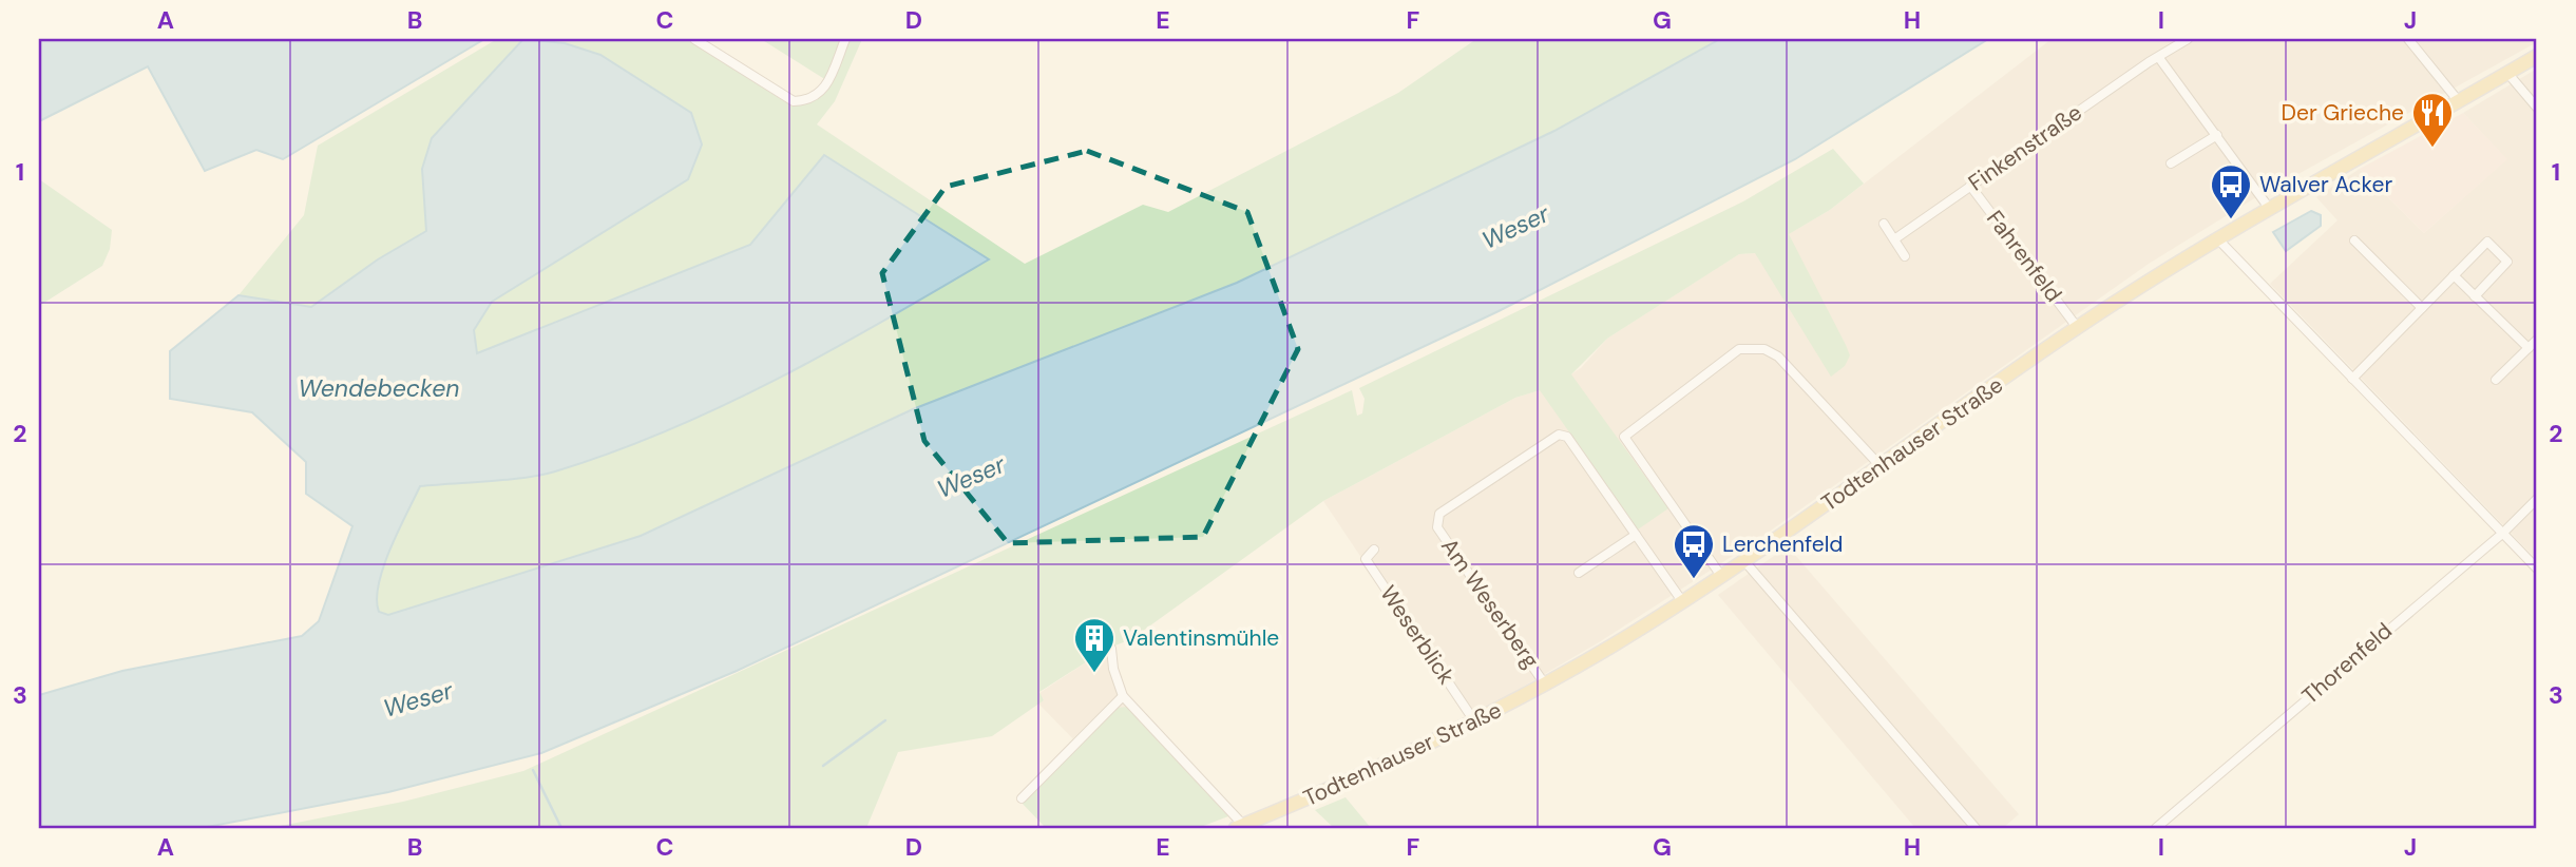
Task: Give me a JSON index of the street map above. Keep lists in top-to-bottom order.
{
  "streets": {
    "main road": ["Todtenhauser Straße"],
    "street": [
      "Finkenstraße",
      "Fahrenfeld",
      "Am Weserberg",
      "Weserblick",
      "Thorenfeld"
    ]
  },
  "crossings": [
    ["Finkenstraße", "Fahrenfeld"],
    ["Fahrenfeld", "Todtenhauser Straße"],
    ["Todtenhauser Straße", "Am Weserberg"],
    ["Todtenhauser Straße", "Weserblick"]
  ],
  "water": ["Weser", "Wendebecken"],
  "places": {
    "restaurant": ["Der Grieche"],
    "bus stop": ["Walver Acker", "Lerchenfeld"],
    "building": ["Valentinsmühle"]
  },
  "grid": {
    "columns": [
      "A",
      "B",
      "C",
      "D",
      "E",
      "F",
      "G",
      "H",
      "I",
      "J"
    ],
    "rows": ["1", "2", "3"]
  }
}
